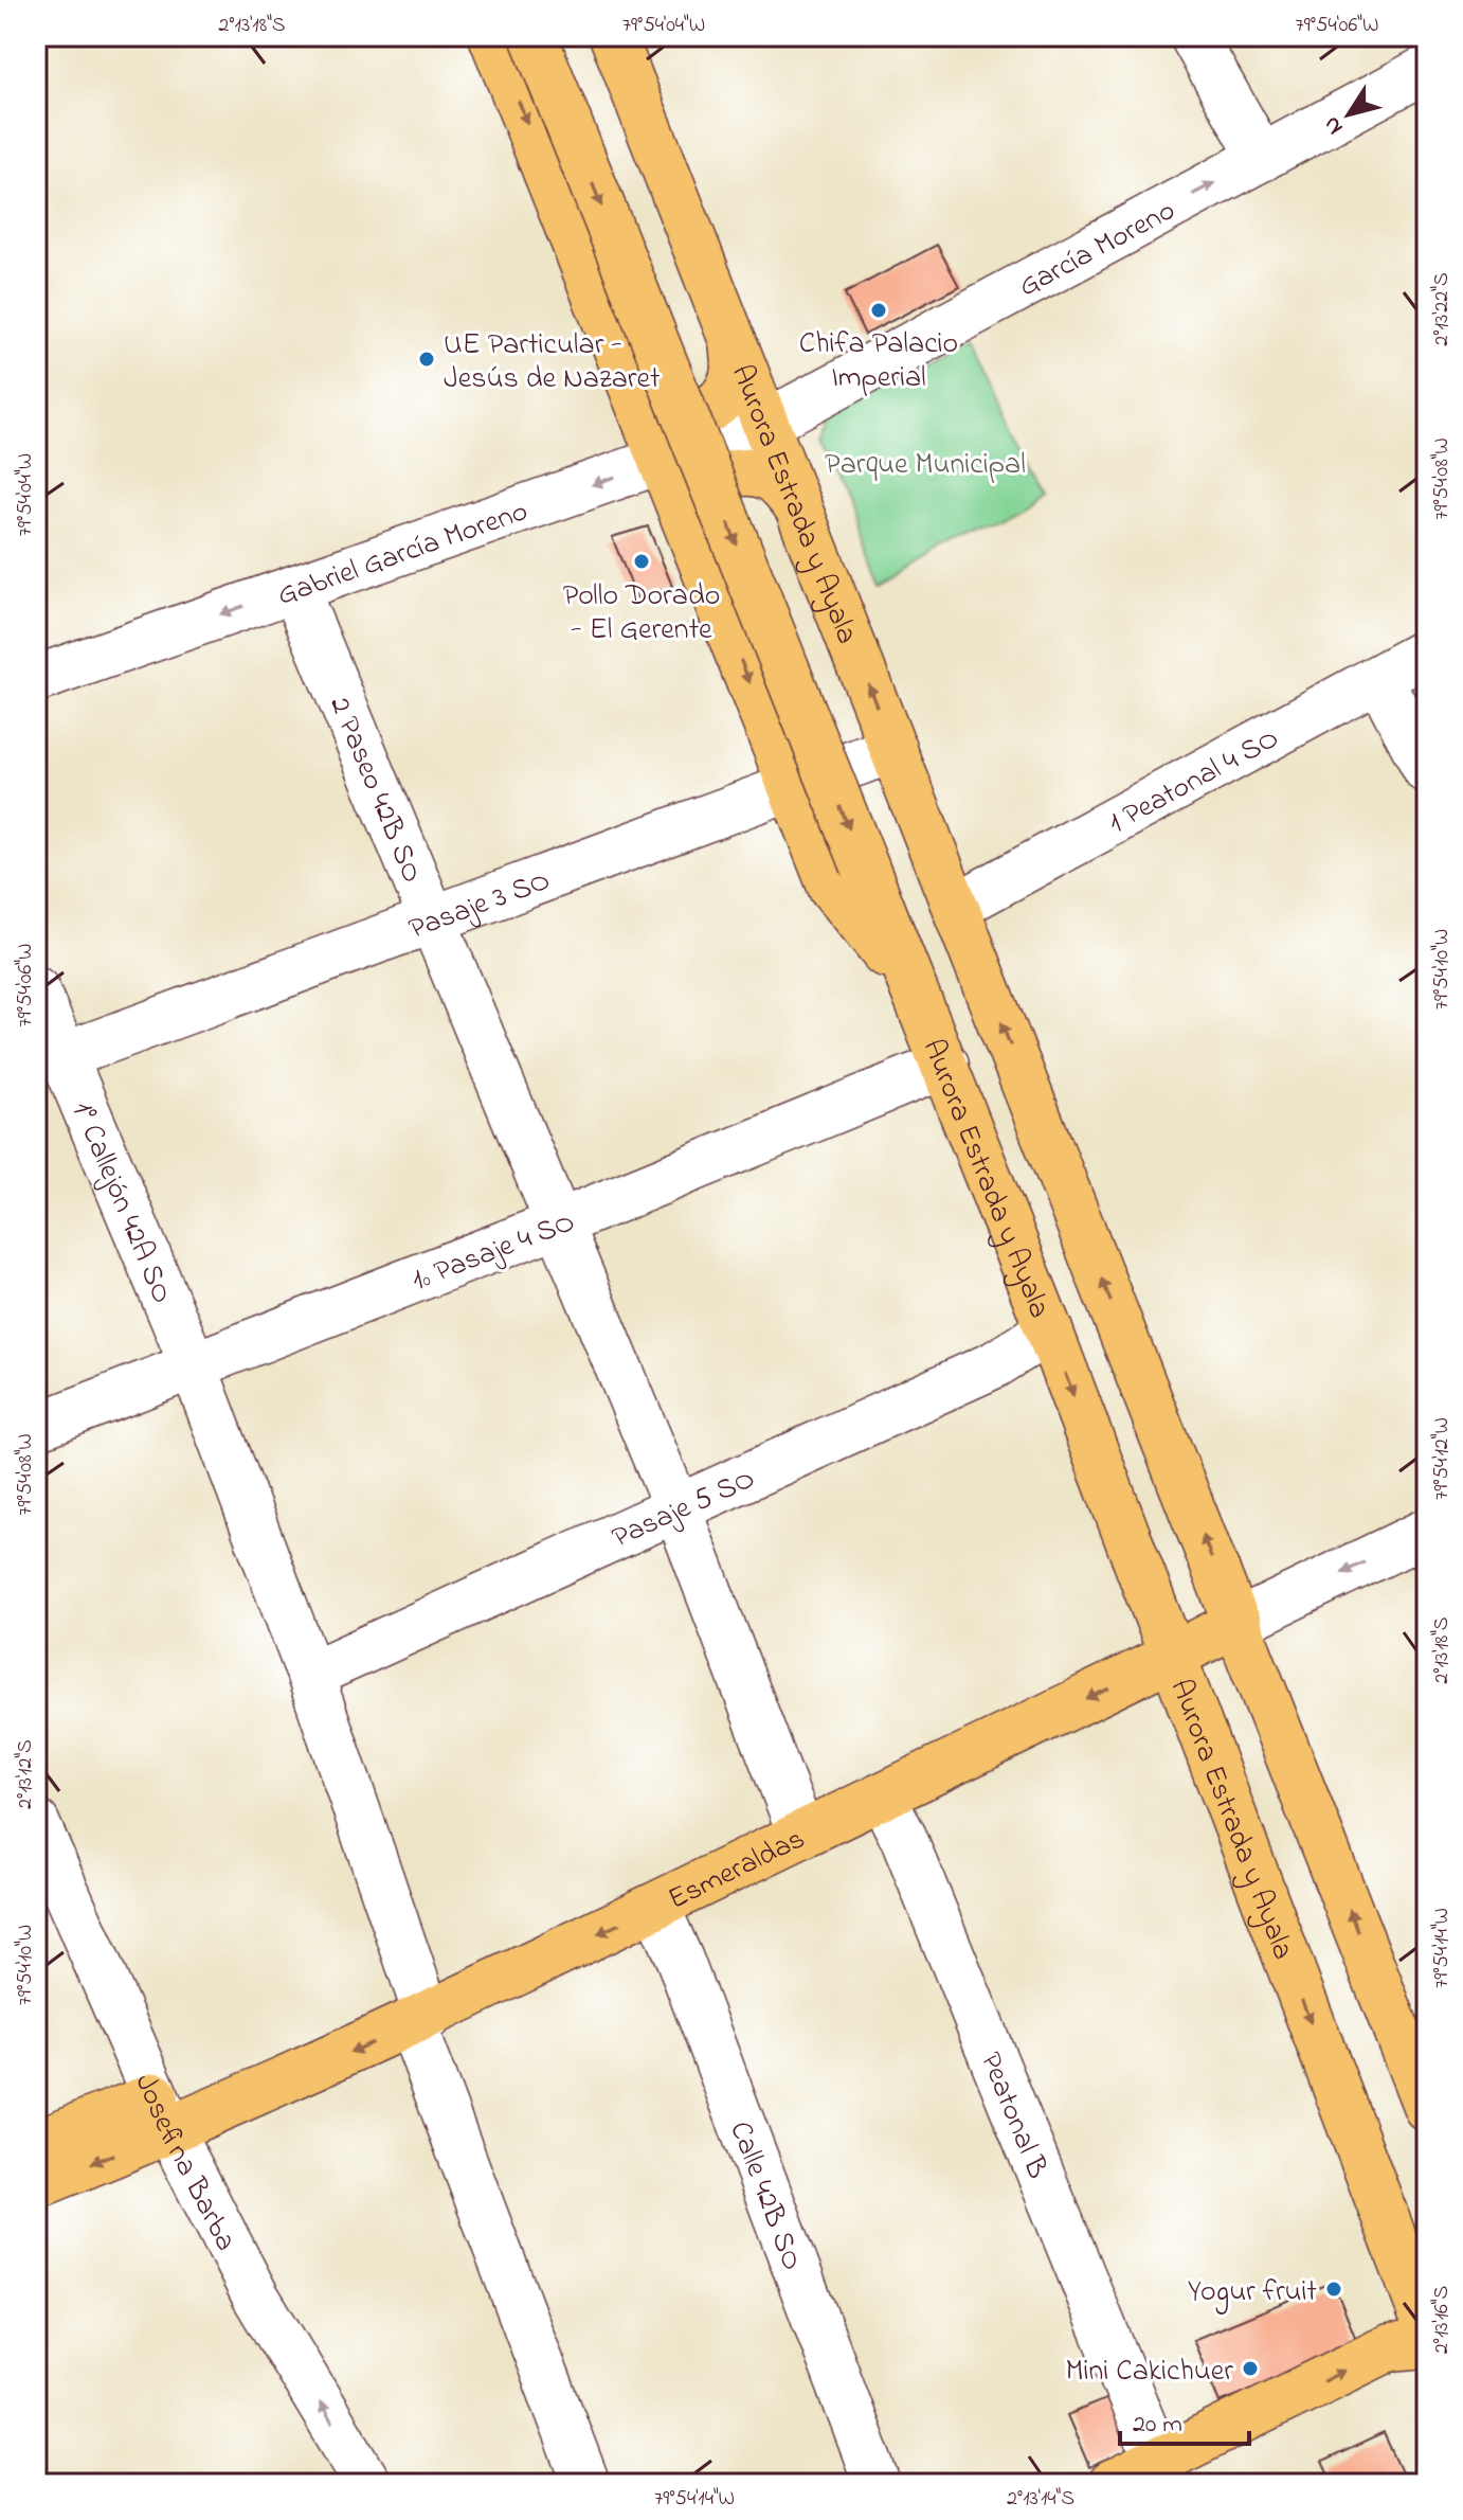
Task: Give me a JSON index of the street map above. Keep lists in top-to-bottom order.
{
  "streets": {
    "main road": ["Aurora Estrada y Ayala", "Esmeraldas"],
    "street": [
      "García Moreno",
      "Gabriel García Moreno",
      "1 Peatonal 4 SO",
      "2 Paseo 42B SO",
      "Pasaje 3 SO",
      "1° Callejón 42A SO",
      "1º Pasaje 4 SO",
      "Pasaje 5 SO",
      "Peatonal B",
      "Josefina Barba",
      "Calle 42B SO"
    ]
  },
  "crossings": [
    ["García Moreno", "Aurora Estrada y Ayala"],
    ["García Moreno", "Gabriel García Moreno"],
    ["Aurora Estrada y Ayala", "Gabriel García Moreno"],
    ["Aurora Estrada y Ayala", "1 Peatonal 4 SO"],
    ["Aurora Estrada y Ayala", "Pasaje 3 SO"],
    ["Aurora Estrada y Ayala", "1º Pasaje 4 SO"],
    ["Aurora Estrada y Ayala", "Pasaje 5 SO"],
    ["Aurora Estrada y Ayala", "Esmeraldas"],
    ["Gabriel García Moreno", "2 Paseo 42B SO"],
    ["2 Paseo 42B SO", "Pasaje 3 SO"],
    ["2 Paseo 42B SO", "1º Pasaje 4 SO"],
    ["2 Paseo 42B SO", "Pasaje 5 SO"],
    ["2 Paseo 42B SO", "Esmeraldas"],
    ["Pasaje 3 SO", "1° Callejón 42A SO"],
    ["1° Callejón 42A SO", "1º Pasaje 4 SO"],
    ["1° Callejón 42A SO", "Pasaje 5 SO"],
    ["1° Callejón 42A SO", "Esmeraldas"],
    ["Esmeraldas", "Peatonal B"],
    ["Esmeraldas", "Josefina Barba"],
    ["Esmeraldas", "Calle 42B SO"]
  ],
  "one_way": [
    "García Moreno",
    "Gabriel García Moreno",
    "Esmeraldas",
    "Josefina Barba"
  ],
  "parks": ["Parque Municipal"],
  "places": [
    "Chifa Palacio Imperial",
    "UE Particular - Jesús de Nazaret",
    "Pollo Dorado - El Gerente",
    "Yogur fruit",
    "Mini Cakichuer"
  ],
  "scale_bar": "20 m",
  "north": "bottom left",
  "coordinates": [
    "2°13'18\"S",
    "79°54'04\"W",
    "79°54'06\"W",
    "2°13'22\"S",
    "79°54'08\"W",
    "79°54'10\"W",
    "79°54'12\"W",
    "2°13'12\"S",
    "79°54'14\"W",
    "2°13'16\"S",
    "2°13'14\"S"
  ]
}
